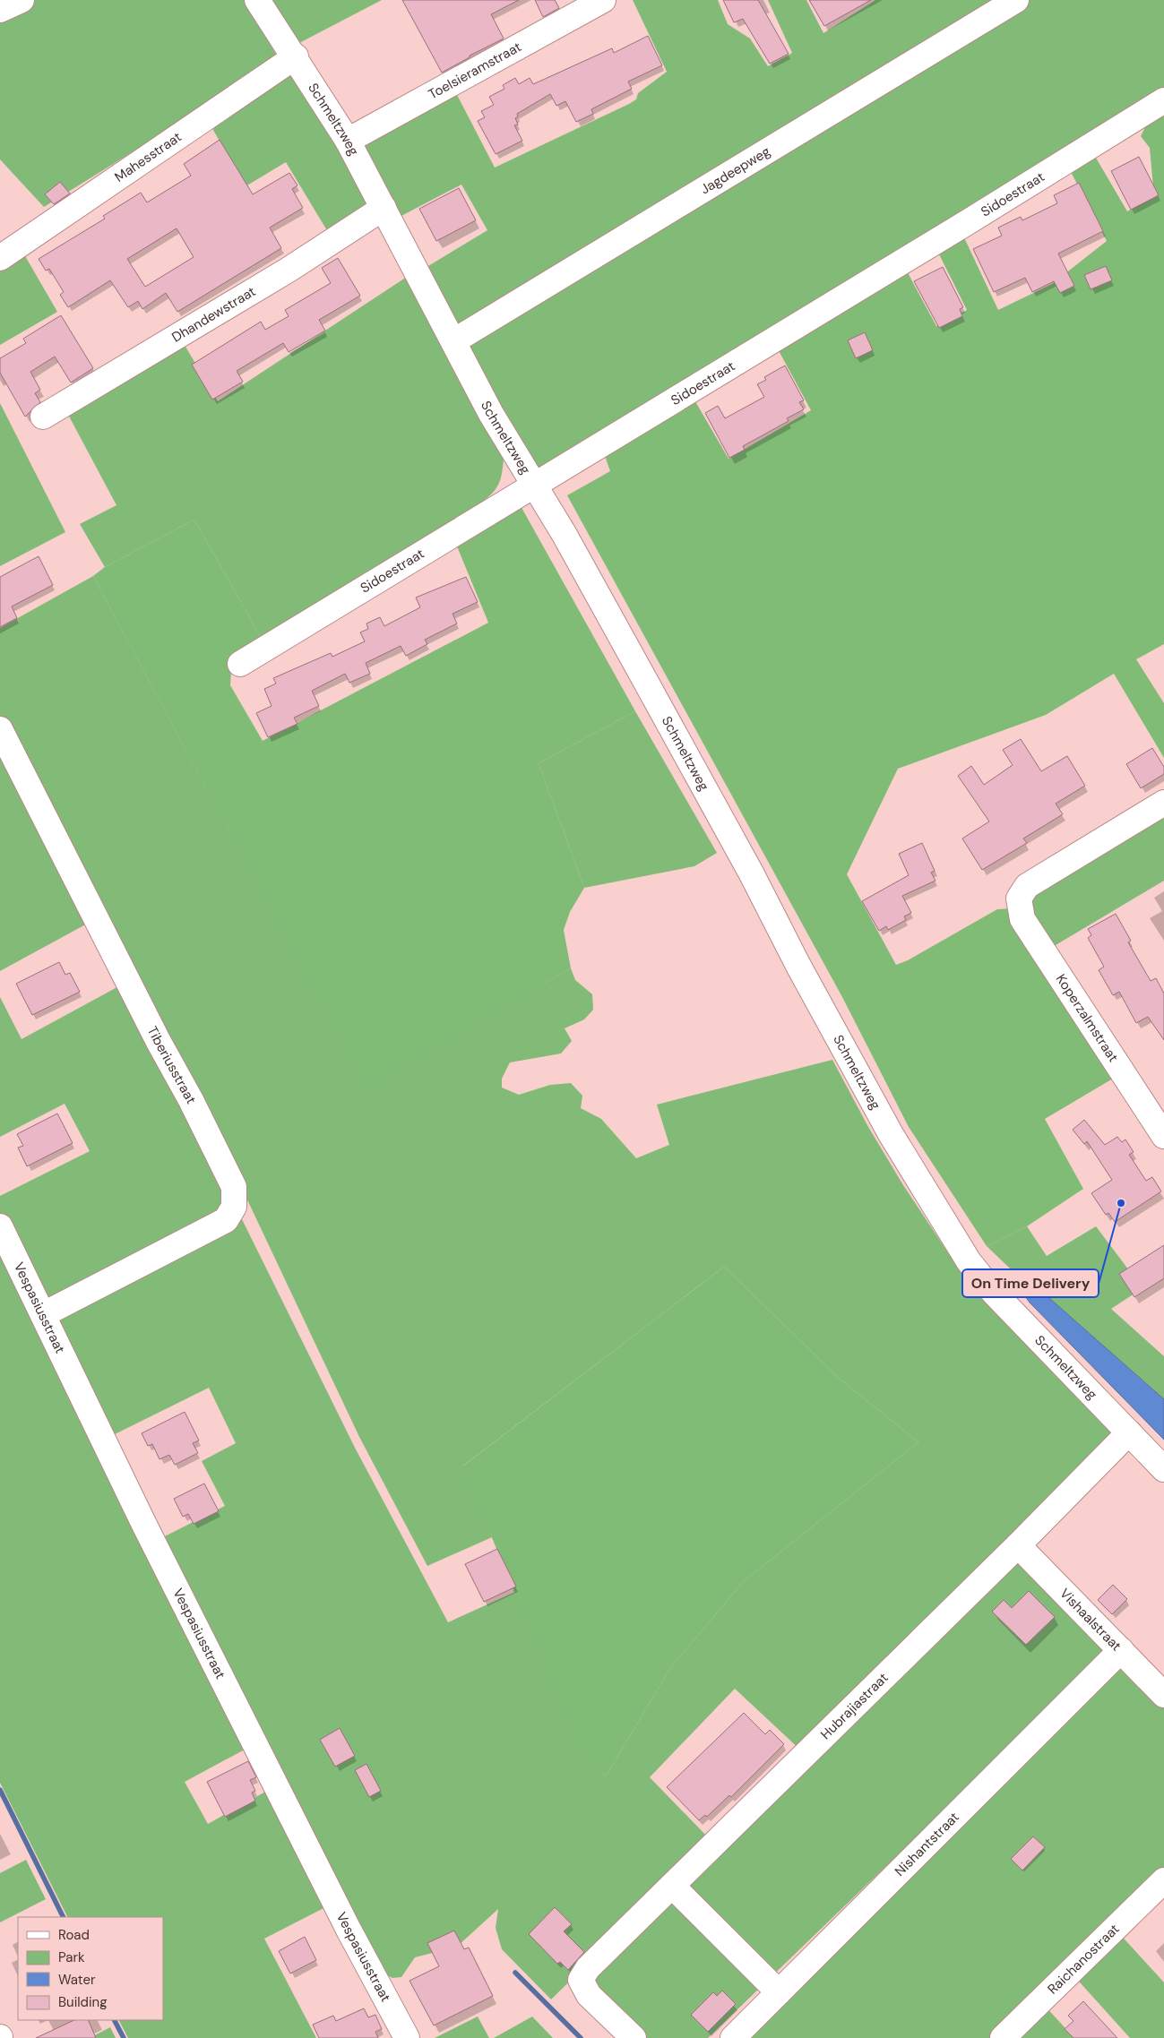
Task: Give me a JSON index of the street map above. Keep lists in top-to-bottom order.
{
  "streets": {
    "street": [
      "Toelsieramstraat",
      "Schmeltzweg",
      "Mahesstraat",
      "Jagdeepweg",
      "Sidoestraat",
      "Dhandewstraat",
      "Koperzalmstraat",
      "Tiberiusstraat",
      "Vespasiusstraat",
      "Vishaalstraat",
      "Hubrajiastraat",
      "Nishantstraat",
      "Raichanostraat"
    ]
  },
  "crossings": [
    ["Toelsieramstraat", "Schmeltzweg"],
    ["Schmeltzweg", "Mahesstraat"],
    ["Schmeltzweg", "Jagdeepweg"],
    ["Schmeltzweg", "Sidoestraat"],
    ["Schmeltzweg", "Dhandewstraat"],
    ["Schmeltzweg", "Hubrajiastraat"],
    ["Tiberiusstraat", "Vespasiusstraat"],
    ["Vishaalstraat", "Hubrajiastraat"],
    ["Vishaalstraat", "Nishantstraat"]
  ],
  "places": ["On Time Delivery"],
  "legend": [
    "Road",
    "Park",
    "Water",
    "Building"
  ]
}
